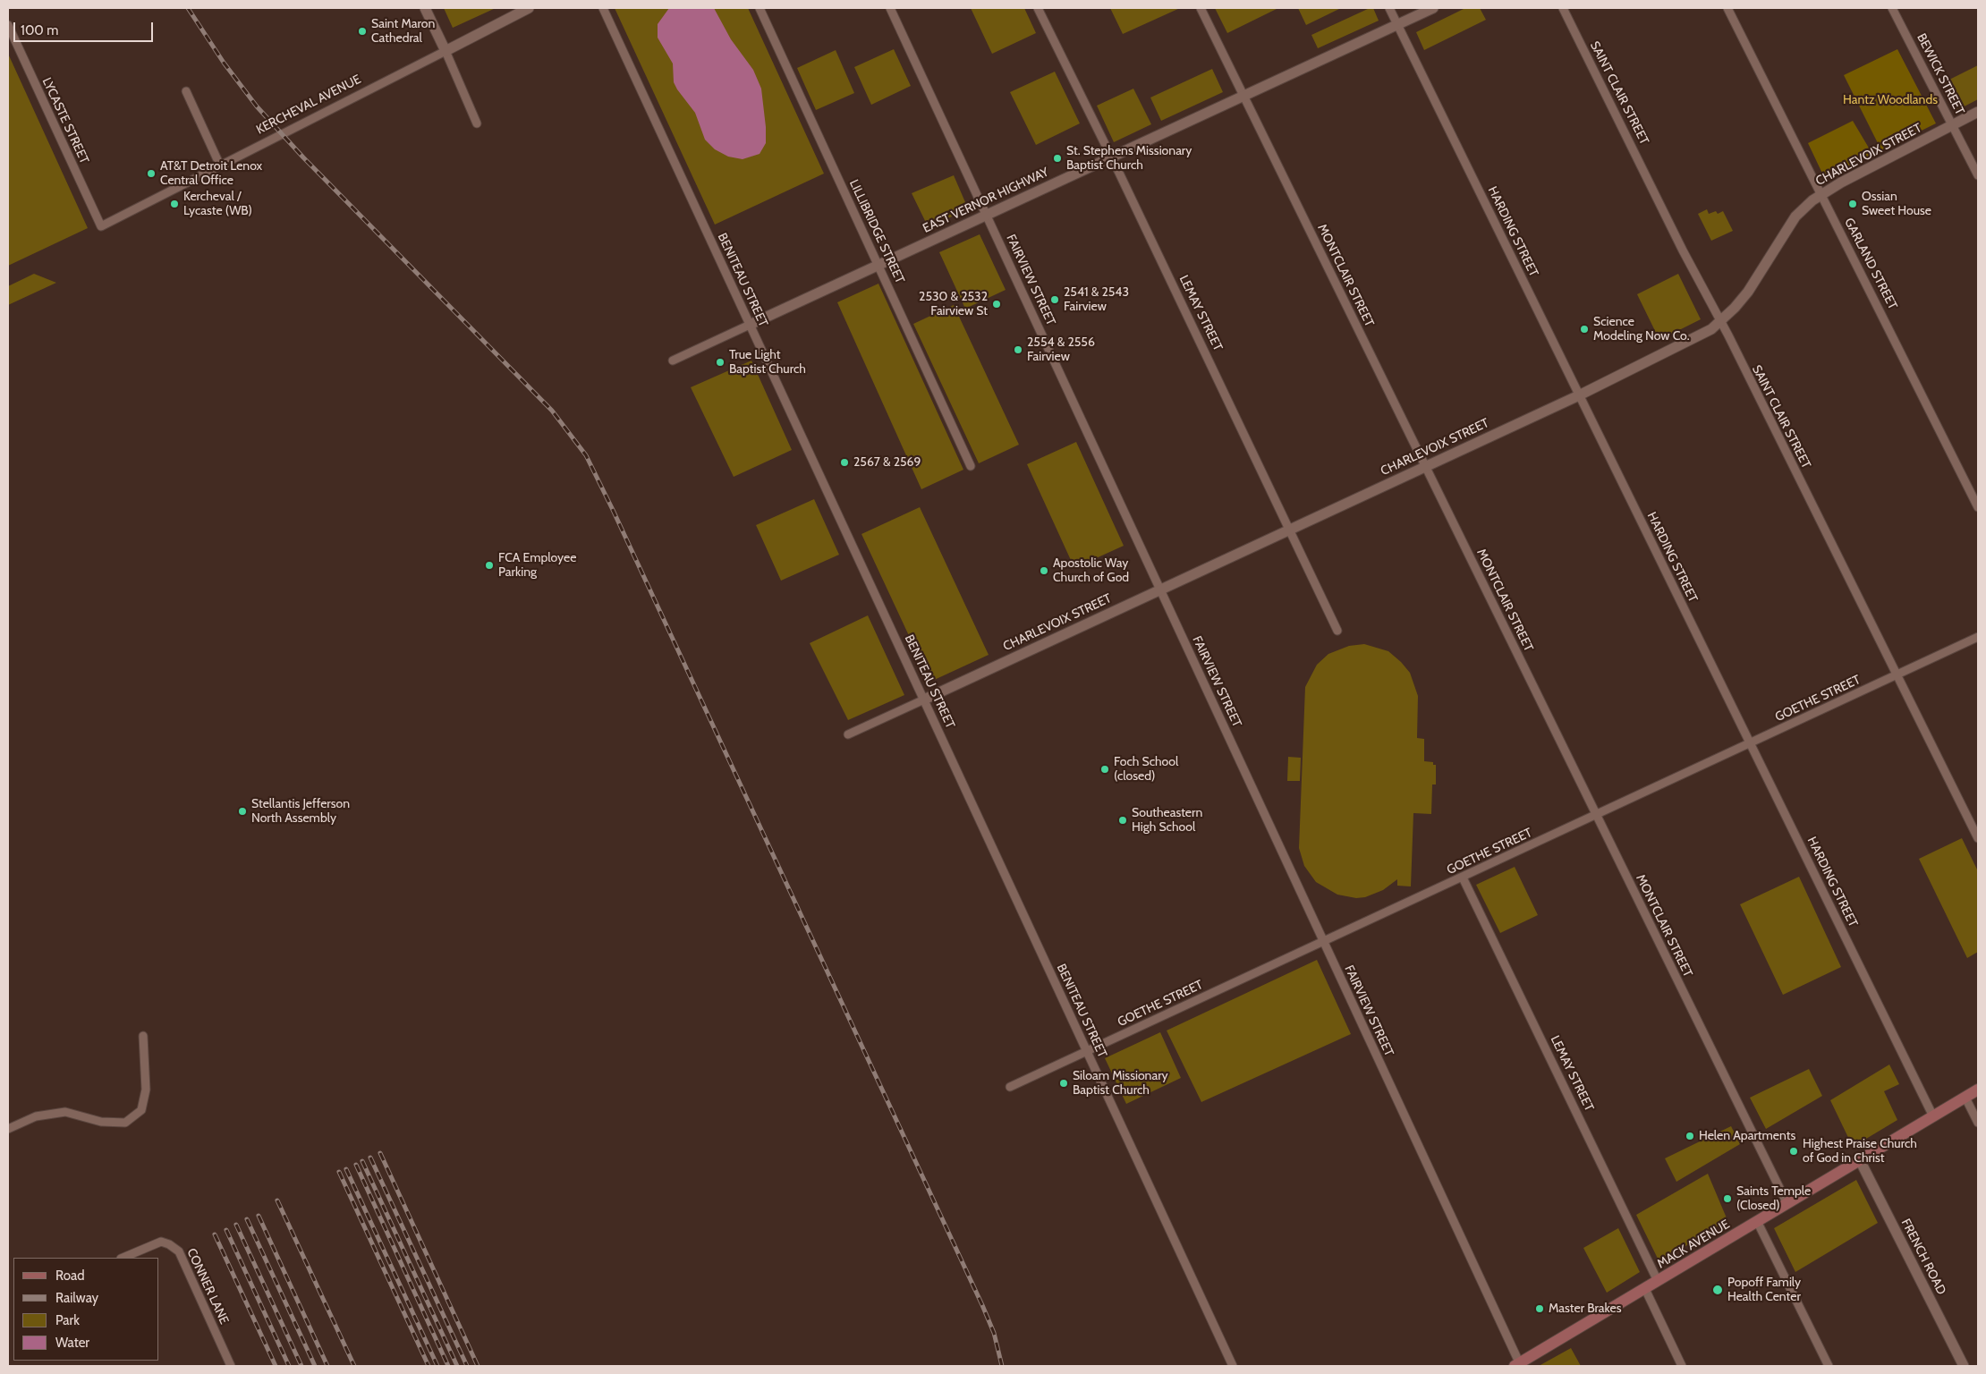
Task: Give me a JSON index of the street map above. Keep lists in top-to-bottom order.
{
  "streets": {
    "main road": ["MACK AVENUE"],
    "street": [
      "BEWICK STREET",
      "SAINT CLAIR STREET",
      "KERCHEVAL AVENUE",
      "LYCASTE STREET",
      "CHARLEVOIX STREET",
      "EAST VERNOR HIGHWAY",
      "LILLIBRIDGE STREET",
      "HARDING STREET",
      "GARLAND STREET",
      "MONTCLAIR STREET",
      "BENITEAU STREET",
      "FAIRVIEW STREET",
      "LEMAY STREET",
      "GOETHE STREET",
      "FRENCH ROAD",
      "CONNER LANE"
    ]
  },
  "crossings": [
    ["BEWICK STREET", "CHARLEVOIX STREET"],
    ["SAINT CLAIR STREET", "CHARLEVOIX STREET"],
    ["SAINT CLAIR STREET", "GOETHE STREET"],
    ["KERCHEVAL AVENUE", "LYCASTE STREET"],
    ["CHARLEVOIX STREET", "HARDING STREET"],
    ["CHARLEVOIX STREET", "GARLAND STREET"],
    ["CHARLEVOIX STREET", "MONTCLAIR STREET"],
    ["CHARLEVOIX STREET", "BENITEAU STREET"],
    ["CHARLEVOIX STREET", "FAIRVIEW STREET"],
    ["CHARLEVOIX STREET", "LEMAY STREET"],
    ["EAST VERNOR HIGHWAY", "LILLIBRIDGE STREET"],
    ["EAST VERNOR HIGHWAY", "HARDING STREET"],
    ["EAST VERNOR HIGHWAY", "MONTCLAIR STREET"],
    ["EAST VERNOR HIGHWAY", "BENITEAU STREET"],
    ["EAST VERNOR HIGHWAY", "FAIRVIEW STREET"],
    ["EAST VERNOR HIGHWAY", "LEMAY STREET"],
    ["HARDING STREET", "GOETHE STREET"],
    ["HARDING STREET", "MACK AVENUE"],
    ["MONTCLAIR STREET", "GOETHE STREET"],
    ["MONTCLAIR STREET", "MACK AVENUE"],
    ["BENITEAU STREET", "GOETHE STREET"],
    ["FAIRVIEW STREET", "GOETHE STREET"],
    ["FAIRVIEW STREET", "MACK AVENUE"],
    ["LEMAY STREET", "GOETHE STREET"],
    ["LEMAY STREET", "MACK AVENUE"],
    ["MACK AVENUE", "FRENCH ROAD"]
  ],
  "parks": ["Hantz Woodlands"],
  "places": [
    "Saint Maron Cathedral",
    "St. Stephens Missionary Baptist Church",
    "AT&T Detroit Lenox Central Office",
    "Kercheval / Lycaste (WB)",
    "Ossian Sweet House",
    "2541 & 2543 Fairview",
    "2530 & 2532 Fairview St",
    "Science Modeling Now Co.",
    "2554 & 2556 Fairview",
    "True Light Baptist Church",
    "2567 & 2569",
    "FCA Employee Parking",
    "Apostolic Way Church of God",
    "Foch School (closed)",
    "Stellantis Jefferson North Assembly",
    "Southeastern High School",
    "Siloam Missionary Baptist Church",
    "Helen Apartments",
    "Highest Praise Church of God in Christ",
    "Saints Temple (Closed)",
    "Popoff Family Health Center",
    "Master Brakes"
  ],
  "legend": [
    "Road",
    "Railway",
    "Park",
    "Water"
  ],
  "scale_bar": "100 m"
}
